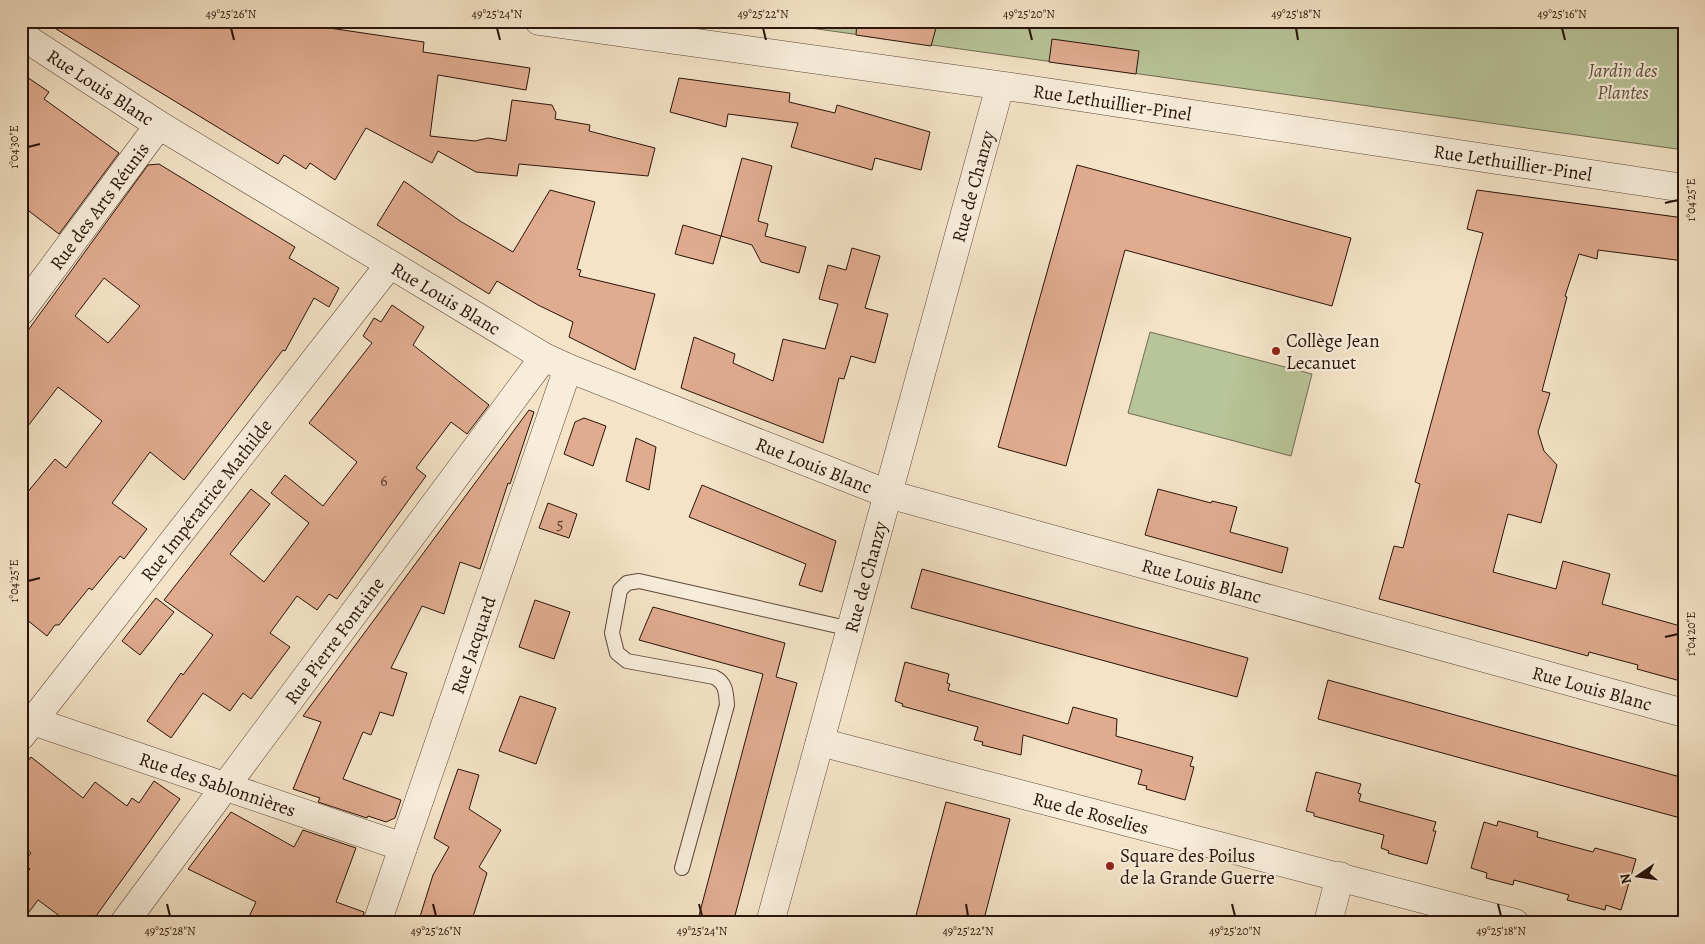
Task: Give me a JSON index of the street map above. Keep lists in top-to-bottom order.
{
  "streets": {
    "street": [
      "Rue Louis Blanc",
      "Rue Lethuillier-Pinel",
      "Rue de Chanzy",
      "Rue des Arts Réunis",
      "Rue Impératrice Mathilde",
      "Rue Pierre Fontaine",
      "Rue Jacquard",
      "Rue des Sablonnières",
      "Rue de Roselies"
    ]
  },
  "crossings": [
    ["Rue Louis Blanc", "Rue de Chanzy"],
    ["Rue Louis Blanc", "Rue des Arts Réunis"],
    ["Rue Louis Blanc", "Rue Impératrice Mathilde"],
    ["Rue Louis Blanc", "Rue Pierre Fontaine"],
    ["Rue Louis Blanc", "Rue Jacquard"],
    ["Rue Lethuillier-Pinel", "Rue de Chanzy"],
    ["Rue de Chanzy", "Rue de Roselies"],
    ["Rue Impératrice Mathilde", "Rue des Sablonnières"],
    ["Rue Pierre Fontaine", "Rue Jacquard"],
    ["Rue Pierre Fontaine", "Rue des Sablonnières"],
    ["Rue Jacquard", "Rue des Sablonnières"]
  ],
  "parks": ["Jardin des Plantes"],
  "places": ["Collège Jean Lecanuet", "Square des Poilus de la Grande Guerre"],
  "house_numbers": ["6", "5"],
  "north": "left",
  "coordinates": [
    "49°25'26\"N",
    "49°25'24\"N",
    "49°25'22\"N",
    "49°25'20\"N",
    "49°25'18\"N",
    "49°25'16\"N",
    "1°04'30\"E",
    "1°04'25\"E",
    "1°04'20\"E",
    "49°25'28\"N"
  ]
}
